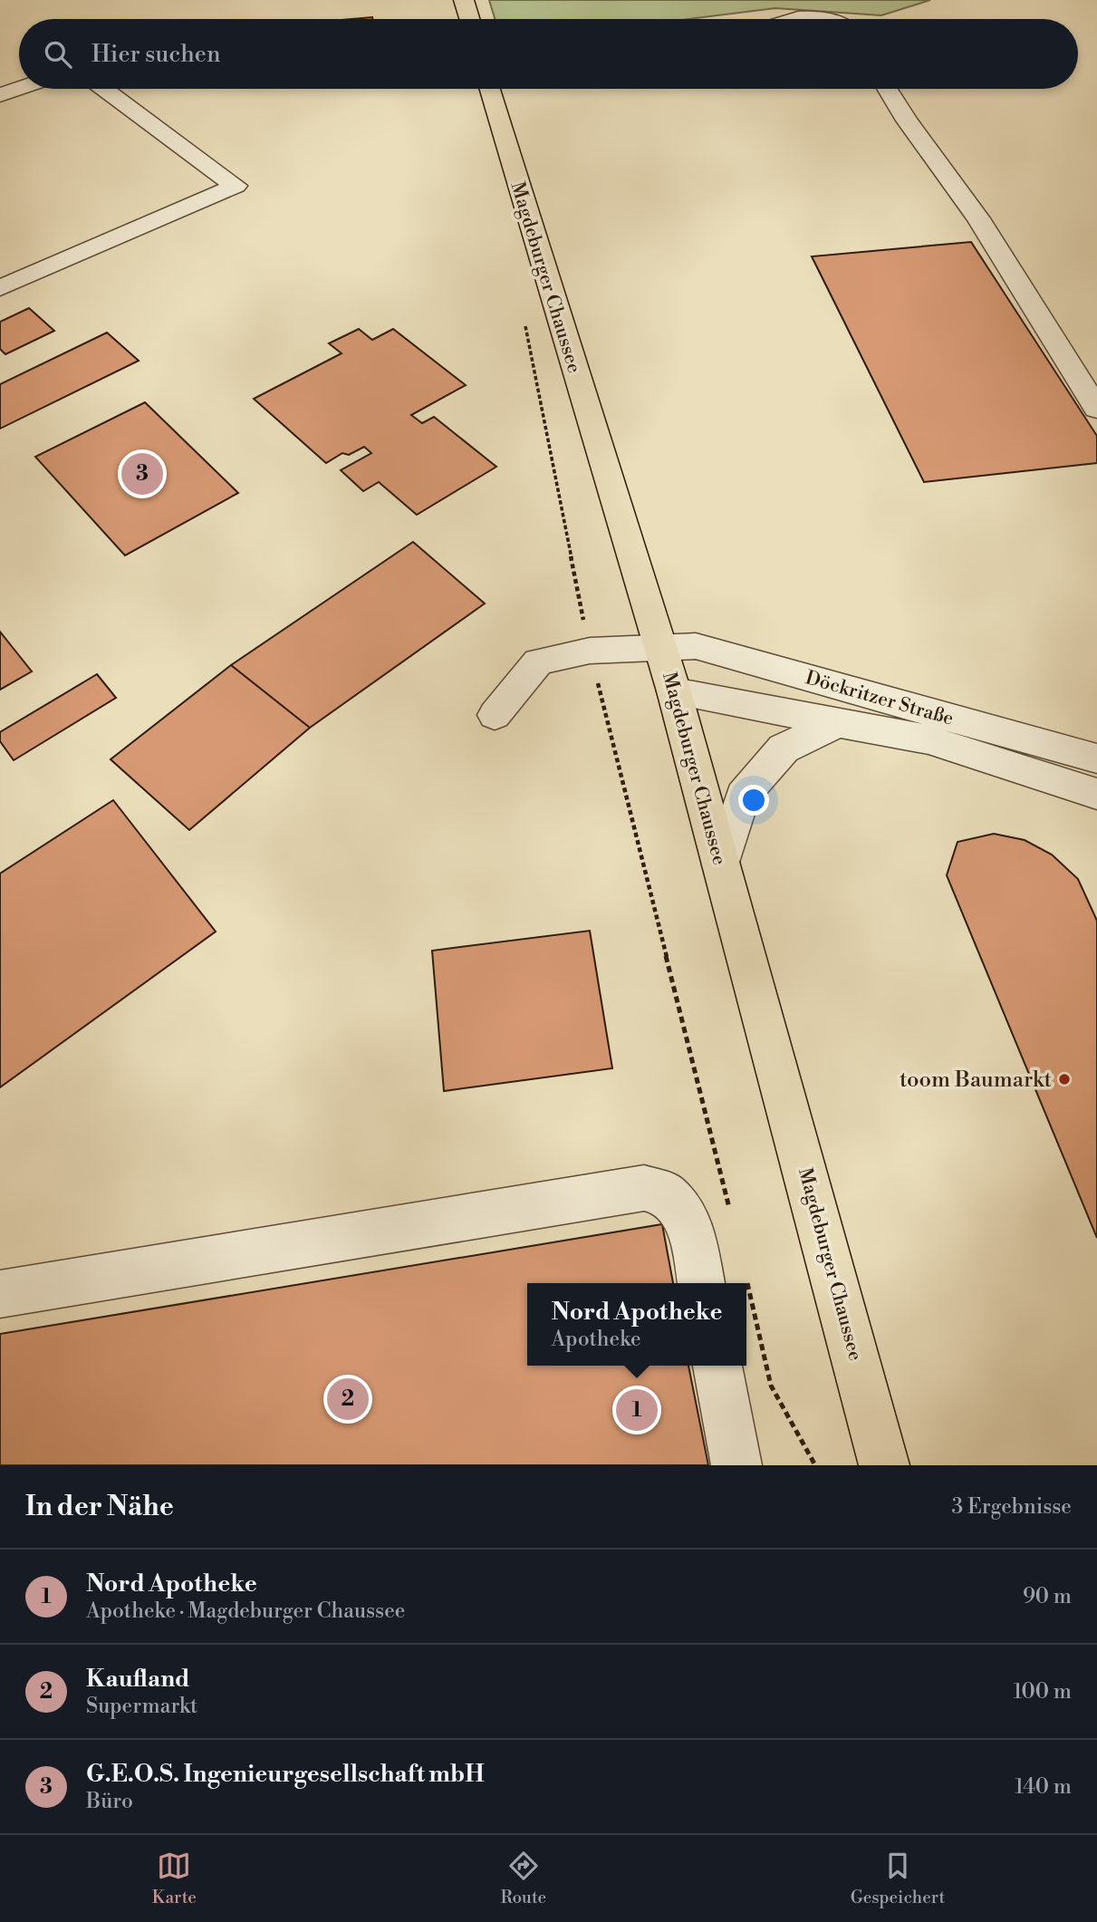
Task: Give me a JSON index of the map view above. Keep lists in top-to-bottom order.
{
  "streets": {
    "main road": ["Magdeburger Chaussee"],
    "street": ["Döckritzer Straße"]
  },
  "crossings": [
    ["Magdeburger Chaussee", "Döckritzer Straße"]
  ],
  "places": ["toom Baumarkt"],
  "page": {
    "search": "Hier suchen",
    "pins": ["3", "2", "1"],
    "popup": ["Nord Apotheke", "Apotheke"],
    "heading": ["In der Nähe", "3 Ergebnisse"],
    "list": [
      {
        "mark": "1",
        "name": "Nord Apotheke",
        "note": "Apotheke · Magdeburger Chaussee",
        "value": "90 m"
      },
      {
        "mark": "2",
        "name": "Kaufland",
        "note": "Supermarkt",
        "value": "100 m"
      },
      {
        "mark": "3",
        "name": "G.E.O.S. Ingenieurgesellschaft mbH",
        "note": "Büro",
        "value": "140 m"
      }
    ],
    "nav": ["Karte", "Route", "Gespeichert"]
  }
}
